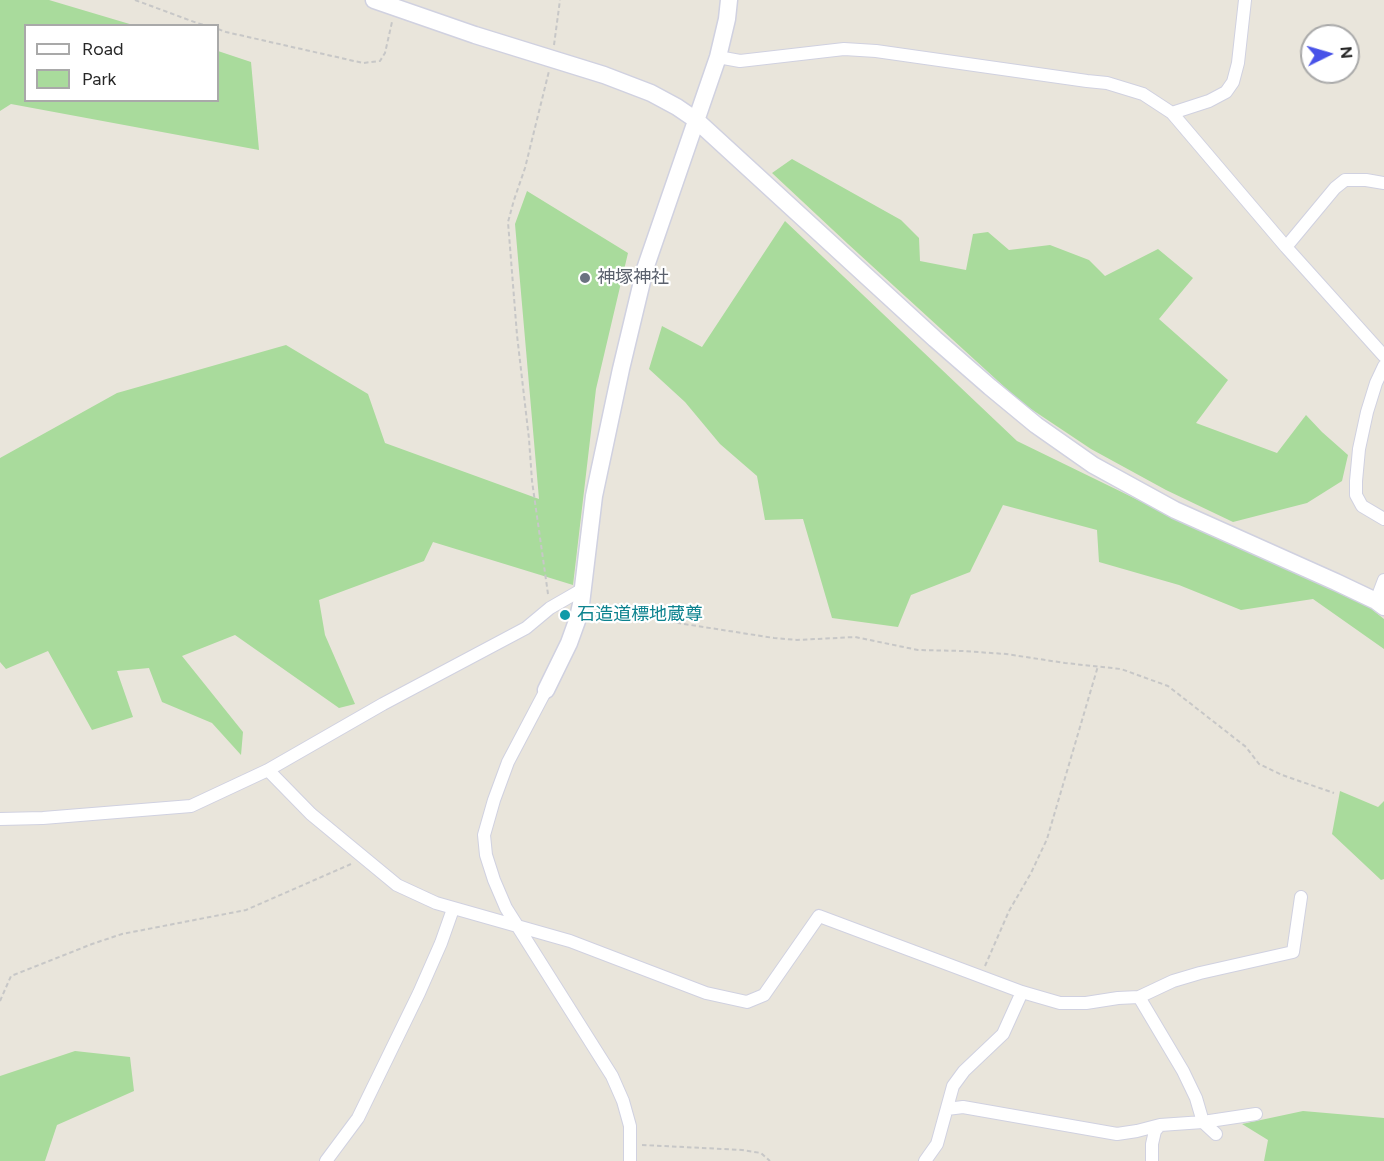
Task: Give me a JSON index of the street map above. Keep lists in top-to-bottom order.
{
  "places": ["神塚神社", "石造道標地蔵尊"],
  "legend": ["Road", "Park"],
  "north": "right"
}
